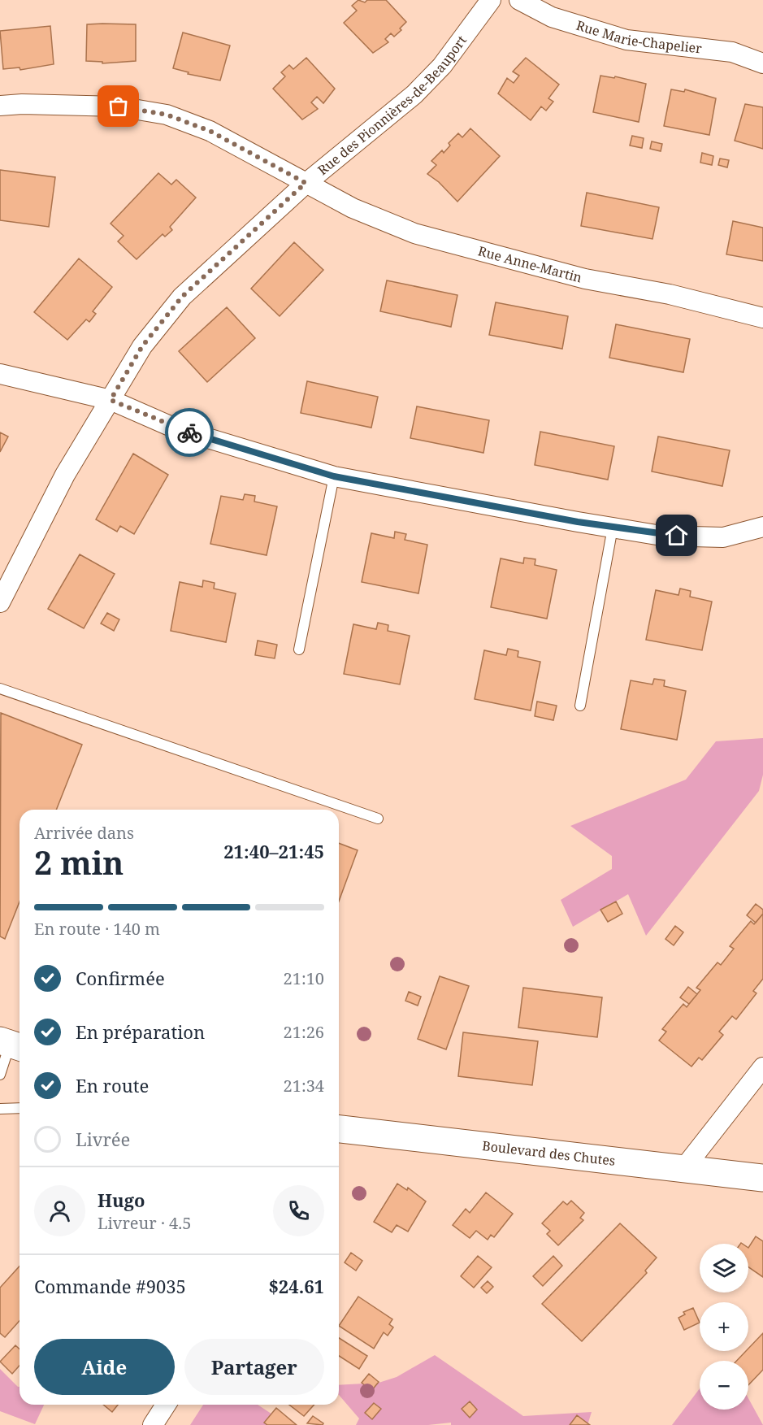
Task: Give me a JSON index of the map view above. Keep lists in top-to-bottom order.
{
  "streets": {
    "street": [
      "Rue Marie-Chapelier",
      "Rue des Pionnières-de-Beauport",
      "Rue Anne-Martin",
      "Boulevard des Chutes"
    ]
  },
  "crossings": [
    ["Rue des Pionnières-de-Beauport", "Rue Anne-Martin"]
  ],
  "page": {
    "heading": ["2 min", "Arrivée dans", "21:40–21:45"],
    "panel": [
      "Hugo",
      "Livreur · 4.5",
      "Commande #9035",
      "$24.61"
    ],
    "bar": "En route · 140 m",
    "list": [
      ["Confirmée", "21:10"],
      ["En préparation", "21:26"],
      ["En route", "21:34"],
      "Livrée"
    ],
    "map_buttons": ["+", "−"],
    "buttons": ["Aide", "Partager"]
  }
}
